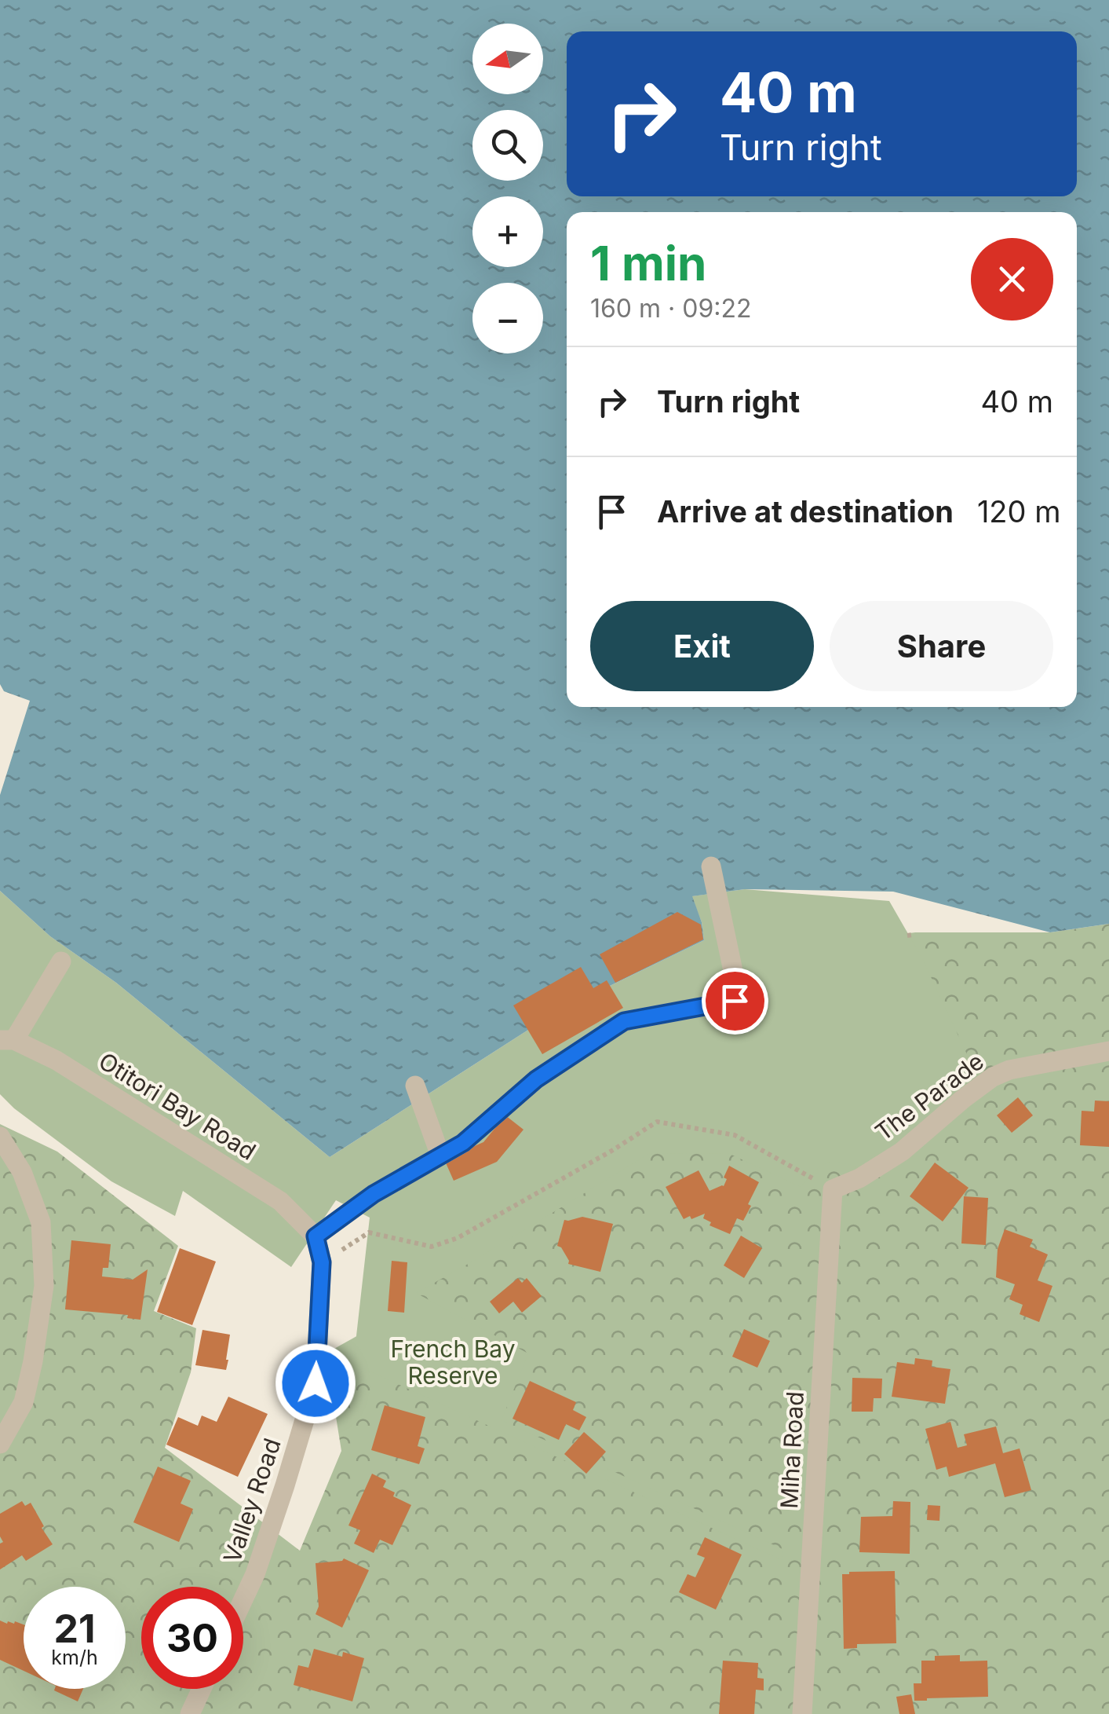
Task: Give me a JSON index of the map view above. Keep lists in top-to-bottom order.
{
  "streets": {
    "street": [
      "The Parade",
      "Otitori Bay Road",
      "Miha Road",
      "Valley Road"
    ]
  },
  "crossings": [
    ["The Parade", "Miha Road"],
    ["Otitori Bay Road", "Valley Road"]
  ],
  "parks": ["French Bay Reserve"],
  "north": "left",
  "page": {
    "map_buttons": ["+", "−"],
    "turn": ["40 m", "Turn right"],
    "heading": ["1 min", "160 m · 09:22"],
    "list": [
      {
        "name": "Turn right",
        "value": "40 m"
      },
      {
        "name": "Arrive at destination",
        "value": "120 m"
      }
    ],
    "buttons": ["Exit", "Share"],
    "speed": "21 km/h",
    "limit": "30"
  }
}
